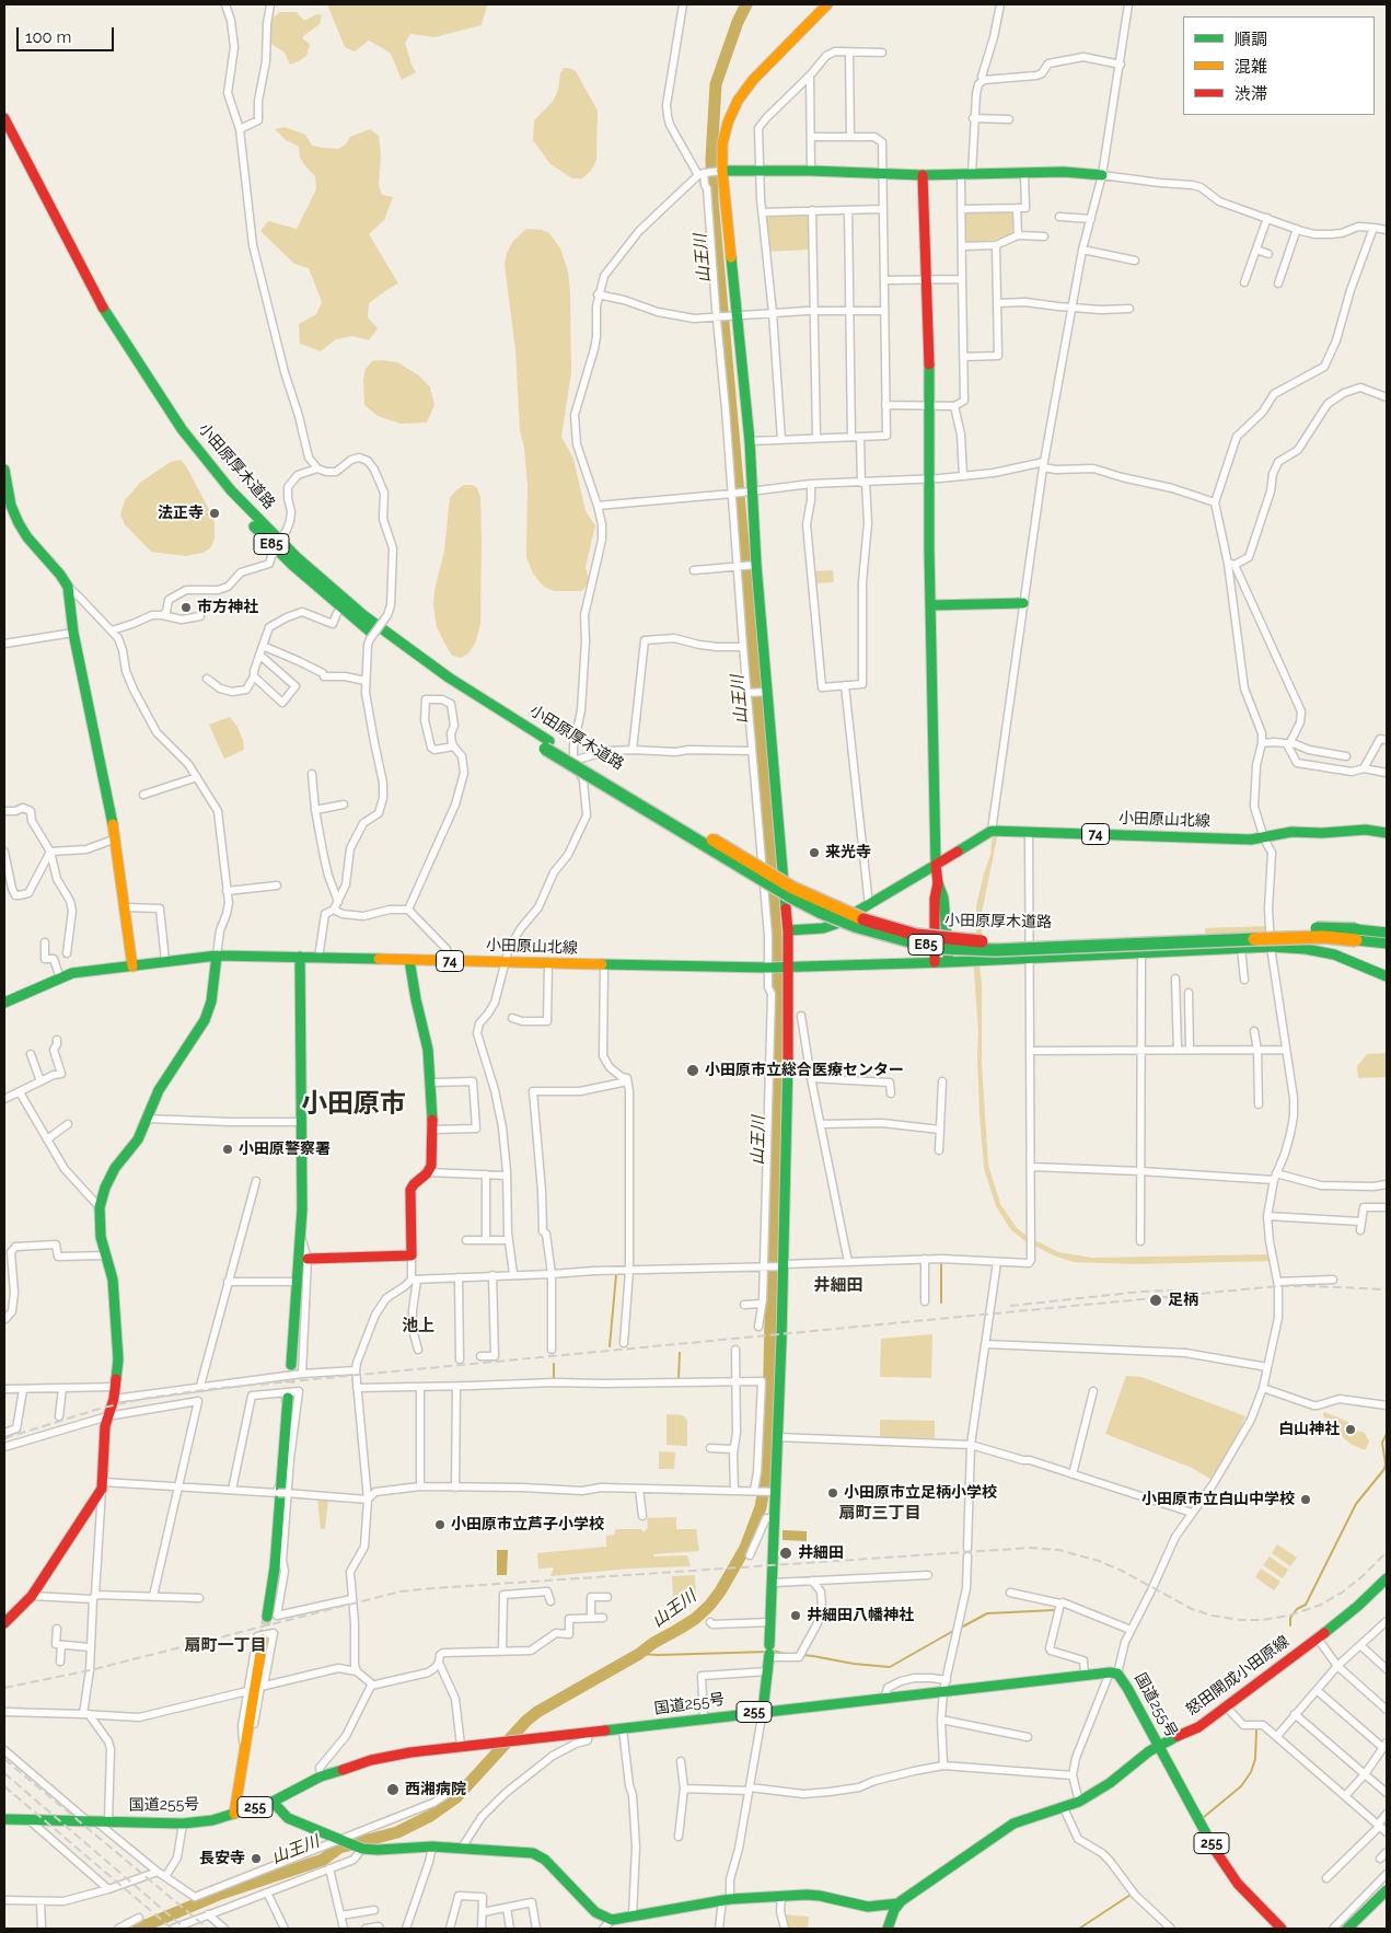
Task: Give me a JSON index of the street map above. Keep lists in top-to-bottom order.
{
  "streets": {
    "main road": [
      "小田原厚木道路",
      "E85",
      "小田原山北線",
      "74",
      "怒田開成小田原線",
      "国道255号",
      "255"
    ]
  },
  "crossings": [
    ["怒田開成小田原線", "国道255号"]
  ],
  "districts": [
    "小田原市",
    "井細田",
    "池上",
    "扇町三丁目",
    "扇町一丁目"
  ],
  "water": ["山王川"],
  "places": [
    "法正寺",
    "市方神社",
    "来光寺",
    "小田原市立総合医療センター",
    "小田原警察署",
    "足柄",
    "白山神社",
    "小田原市立足柄小学校",
    "小田原市立白山中学校",
    "小田原市立芦子小学校",
    "井細田",
    "井細田八幡神社",
    "西湘病院",
    "長安寺"
  ],
  "legend": ["順調", "混雑", "渋滞"],
  "scale_bar": "100 m"
}
